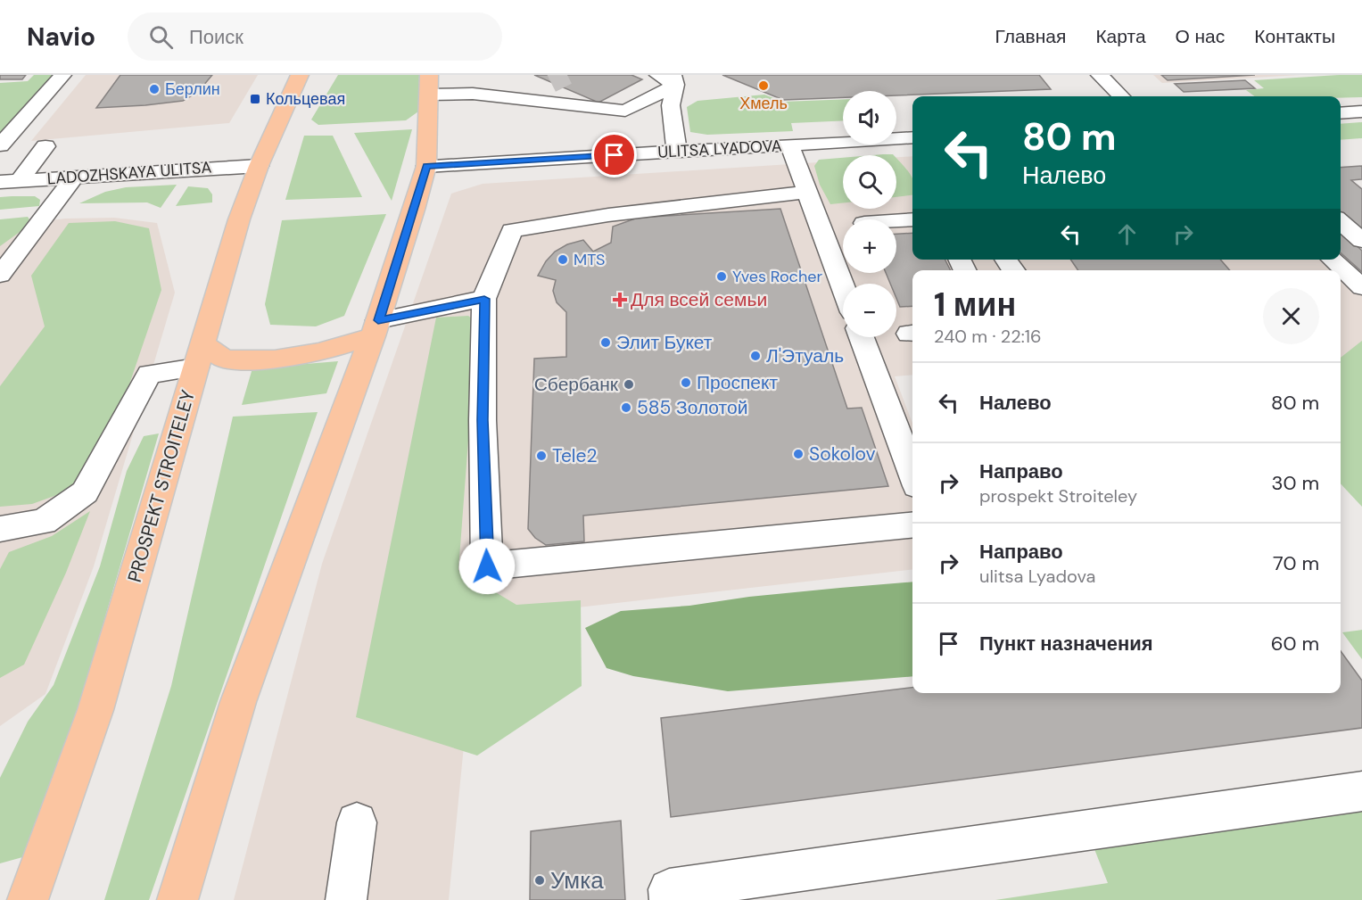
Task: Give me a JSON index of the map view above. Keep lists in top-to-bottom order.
{
  "streets": {
    "main road": ["PROSPEKT STROITELEY"],
    "street": ["ULITSA LYADOVA", "LADOZHSKAYA ULITSA"]
  },
  "crossings": [
    ["LADOZHSKAYA ULITSA", "PROSPEKT STROITELEY"]
  ],
  "places": {
    "other": [
      "Хмель",
      "Берлин",
      "MTS",
      "Yves Rocher",
      "Элит Букет",
      "Л'Этуаль",
      "Проспект",
      "Сбербанк",
      "585 Золотой",
      "Sokolov",
      "Tele2",
      "Умка"
    ],
    "transit": ["Кольцевая"],
    "health": ["Для всей семьи"]
  },
  "page": {
    "header": "Navio",
    "search": "Поиск",
    "nav": [
      "Главная",
      "Карта",
      "О нас",
      "Контакты"
    ],
    "map_buttons": ["+", "−"],
    "turn": ["80 m", "Налево"],
    "heading": ["1 мин", "240 m · 22:16"],
    "list": [
      {
        "name": "Налево",
        "value": "80 m"
      },
      {
        "name": "Направо",
        "note": "prospekt Stroiteley",
        "value": "30 m"
      },
      {
        "name": "Направо",
        "note": "ulitsa Lyadova",
        "value": "70 m"
      },
      {
        "name": "Пункт назначения",
        "value": "60 m"
      }
    ]
  }
}
